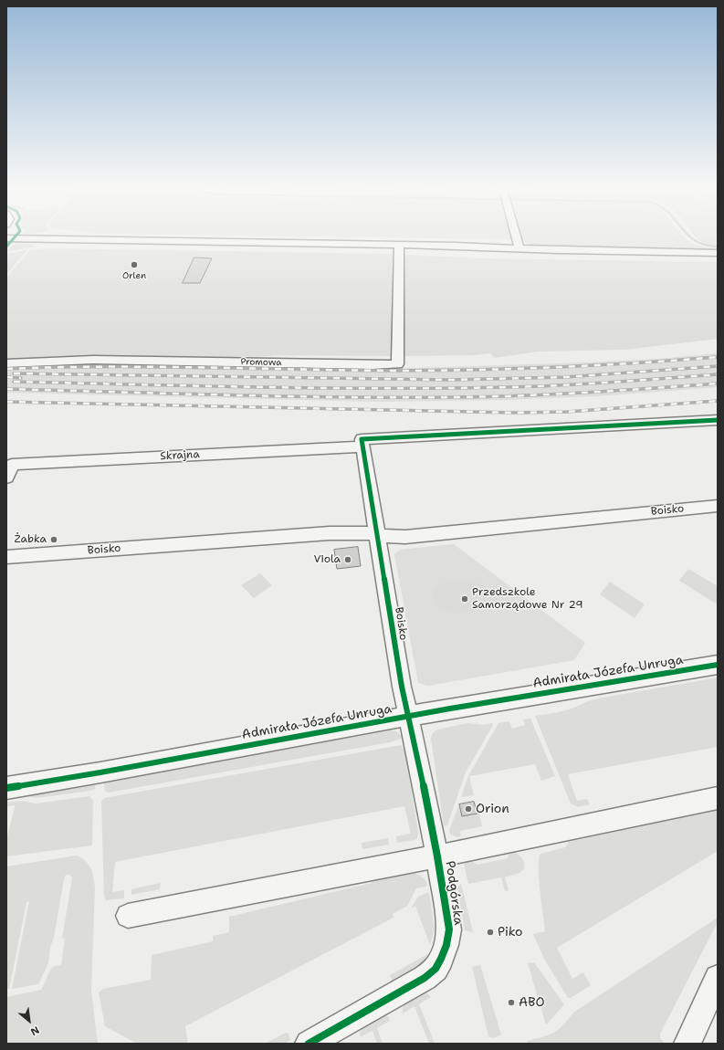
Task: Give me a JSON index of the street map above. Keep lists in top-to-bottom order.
{
  "streets": {
    "street": [
      "Promowa",
      "Skrajna",
      "Boisko",
      "Admirała Józefa Unruga",
      "Podgórska"
    ]
  },
  "crossings": [
    ["Boisko", "Admirała Józefa Unruga"],
    ["Boisko", "Podgórska"],
    ["Admirała Józefa Unruga", "Podgórska"]
  ],
  "places": [
    "Orlen",
    "Żabka",
    "Viola",
    "Przedszkole Samorządowe Nr 29",
    "Orion",
    "Piko",
    "ABO"
  ],
  "north": "bottom right"
}
